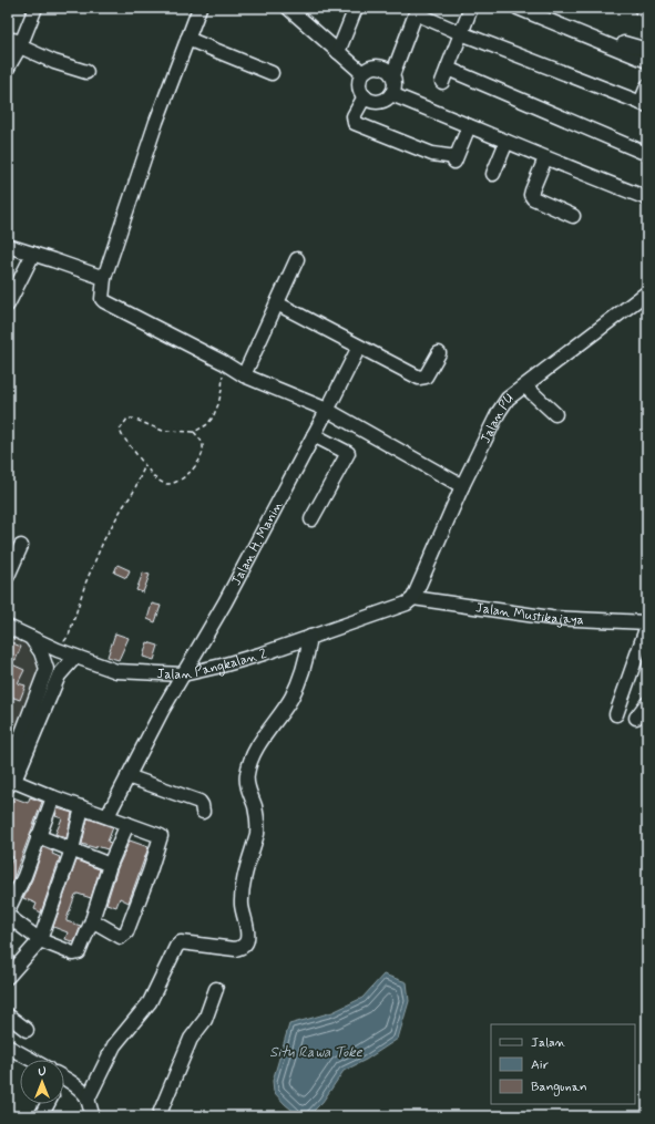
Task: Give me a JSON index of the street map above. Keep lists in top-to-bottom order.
{
  "streets": {
    "street": [
      "Jalan PU",
      "Jalan H. Manin",
      "Jalan Mustikajaya",
      "Jalan Pangkalan 2"
    ]
  },
  "crossings": [
    ["Jalan PU", "Jalan Mustikajaya"],
    ["Jalan PU", "Jalan Pangkalan 2"],
    ["Jalan H. Manin", "Jalan Pangkalan 2"],
    ["Jalan Mustikajaya", "Jalan Pangkalan 2"]
  ],
  "water": ["Situ Rawa Toke"],
  "legend": ["Jalan", "Air", "Bangunan"],
  "north": "top"
}
